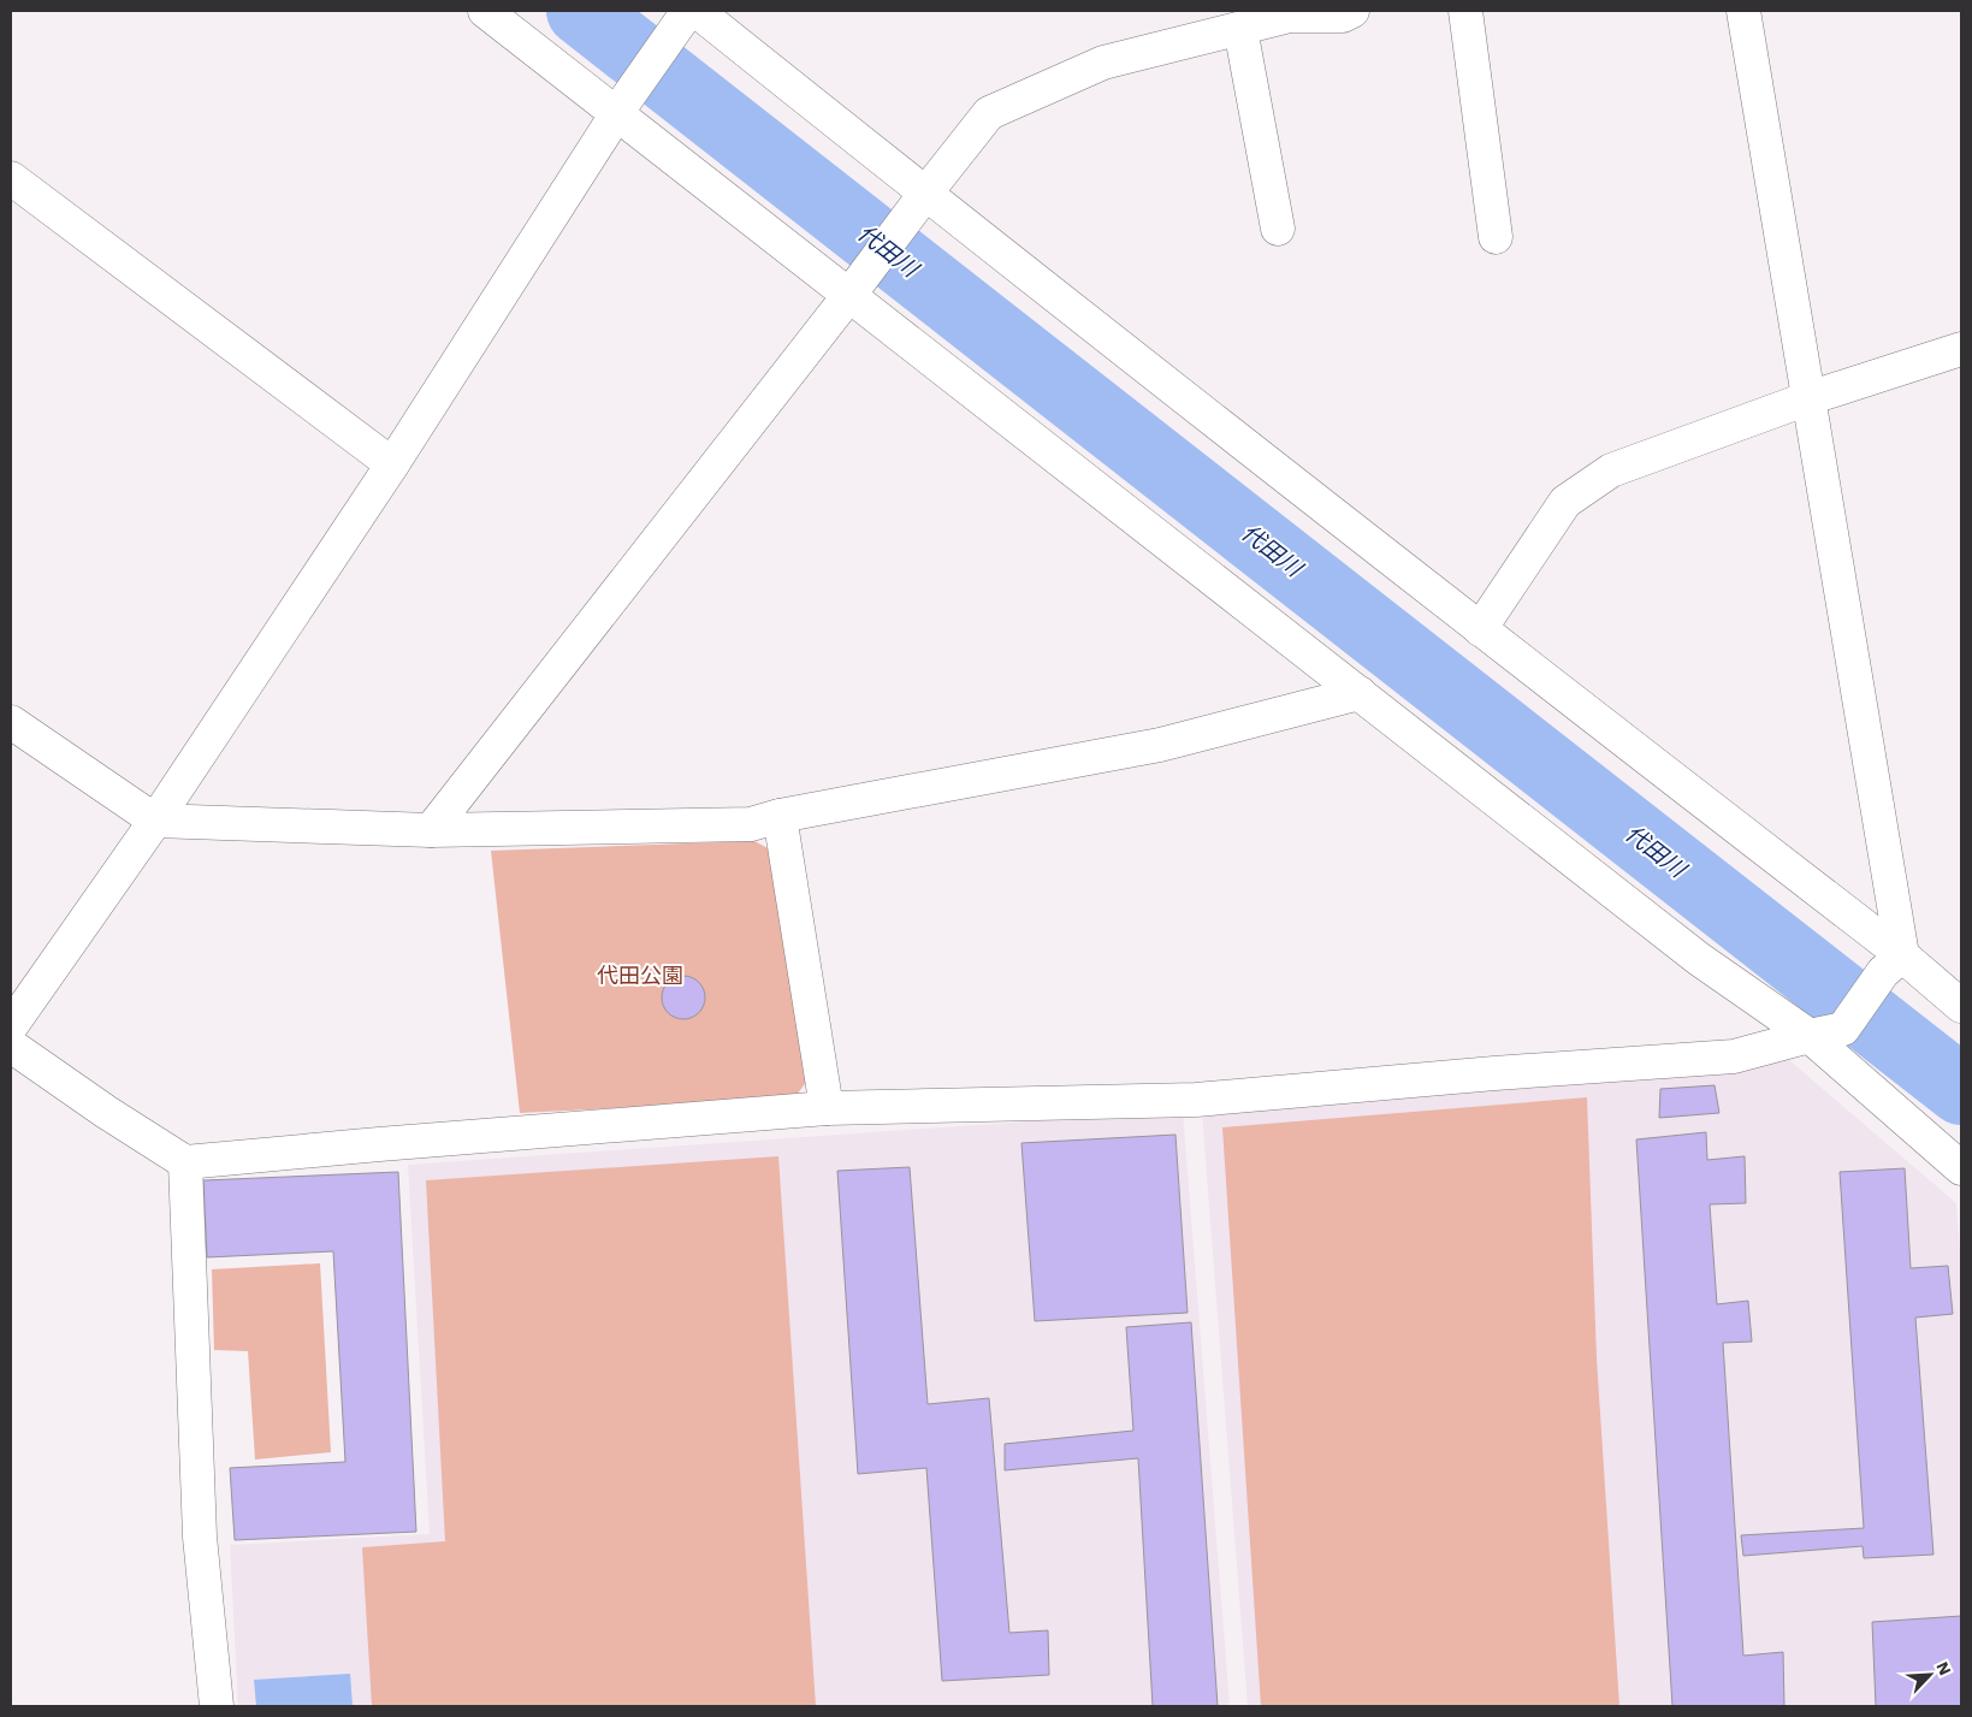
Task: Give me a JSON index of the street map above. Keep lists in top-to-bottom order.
{
  "water": ["代田川"],
  "parks": ["代田公園"],
  "north": "top right"
}
